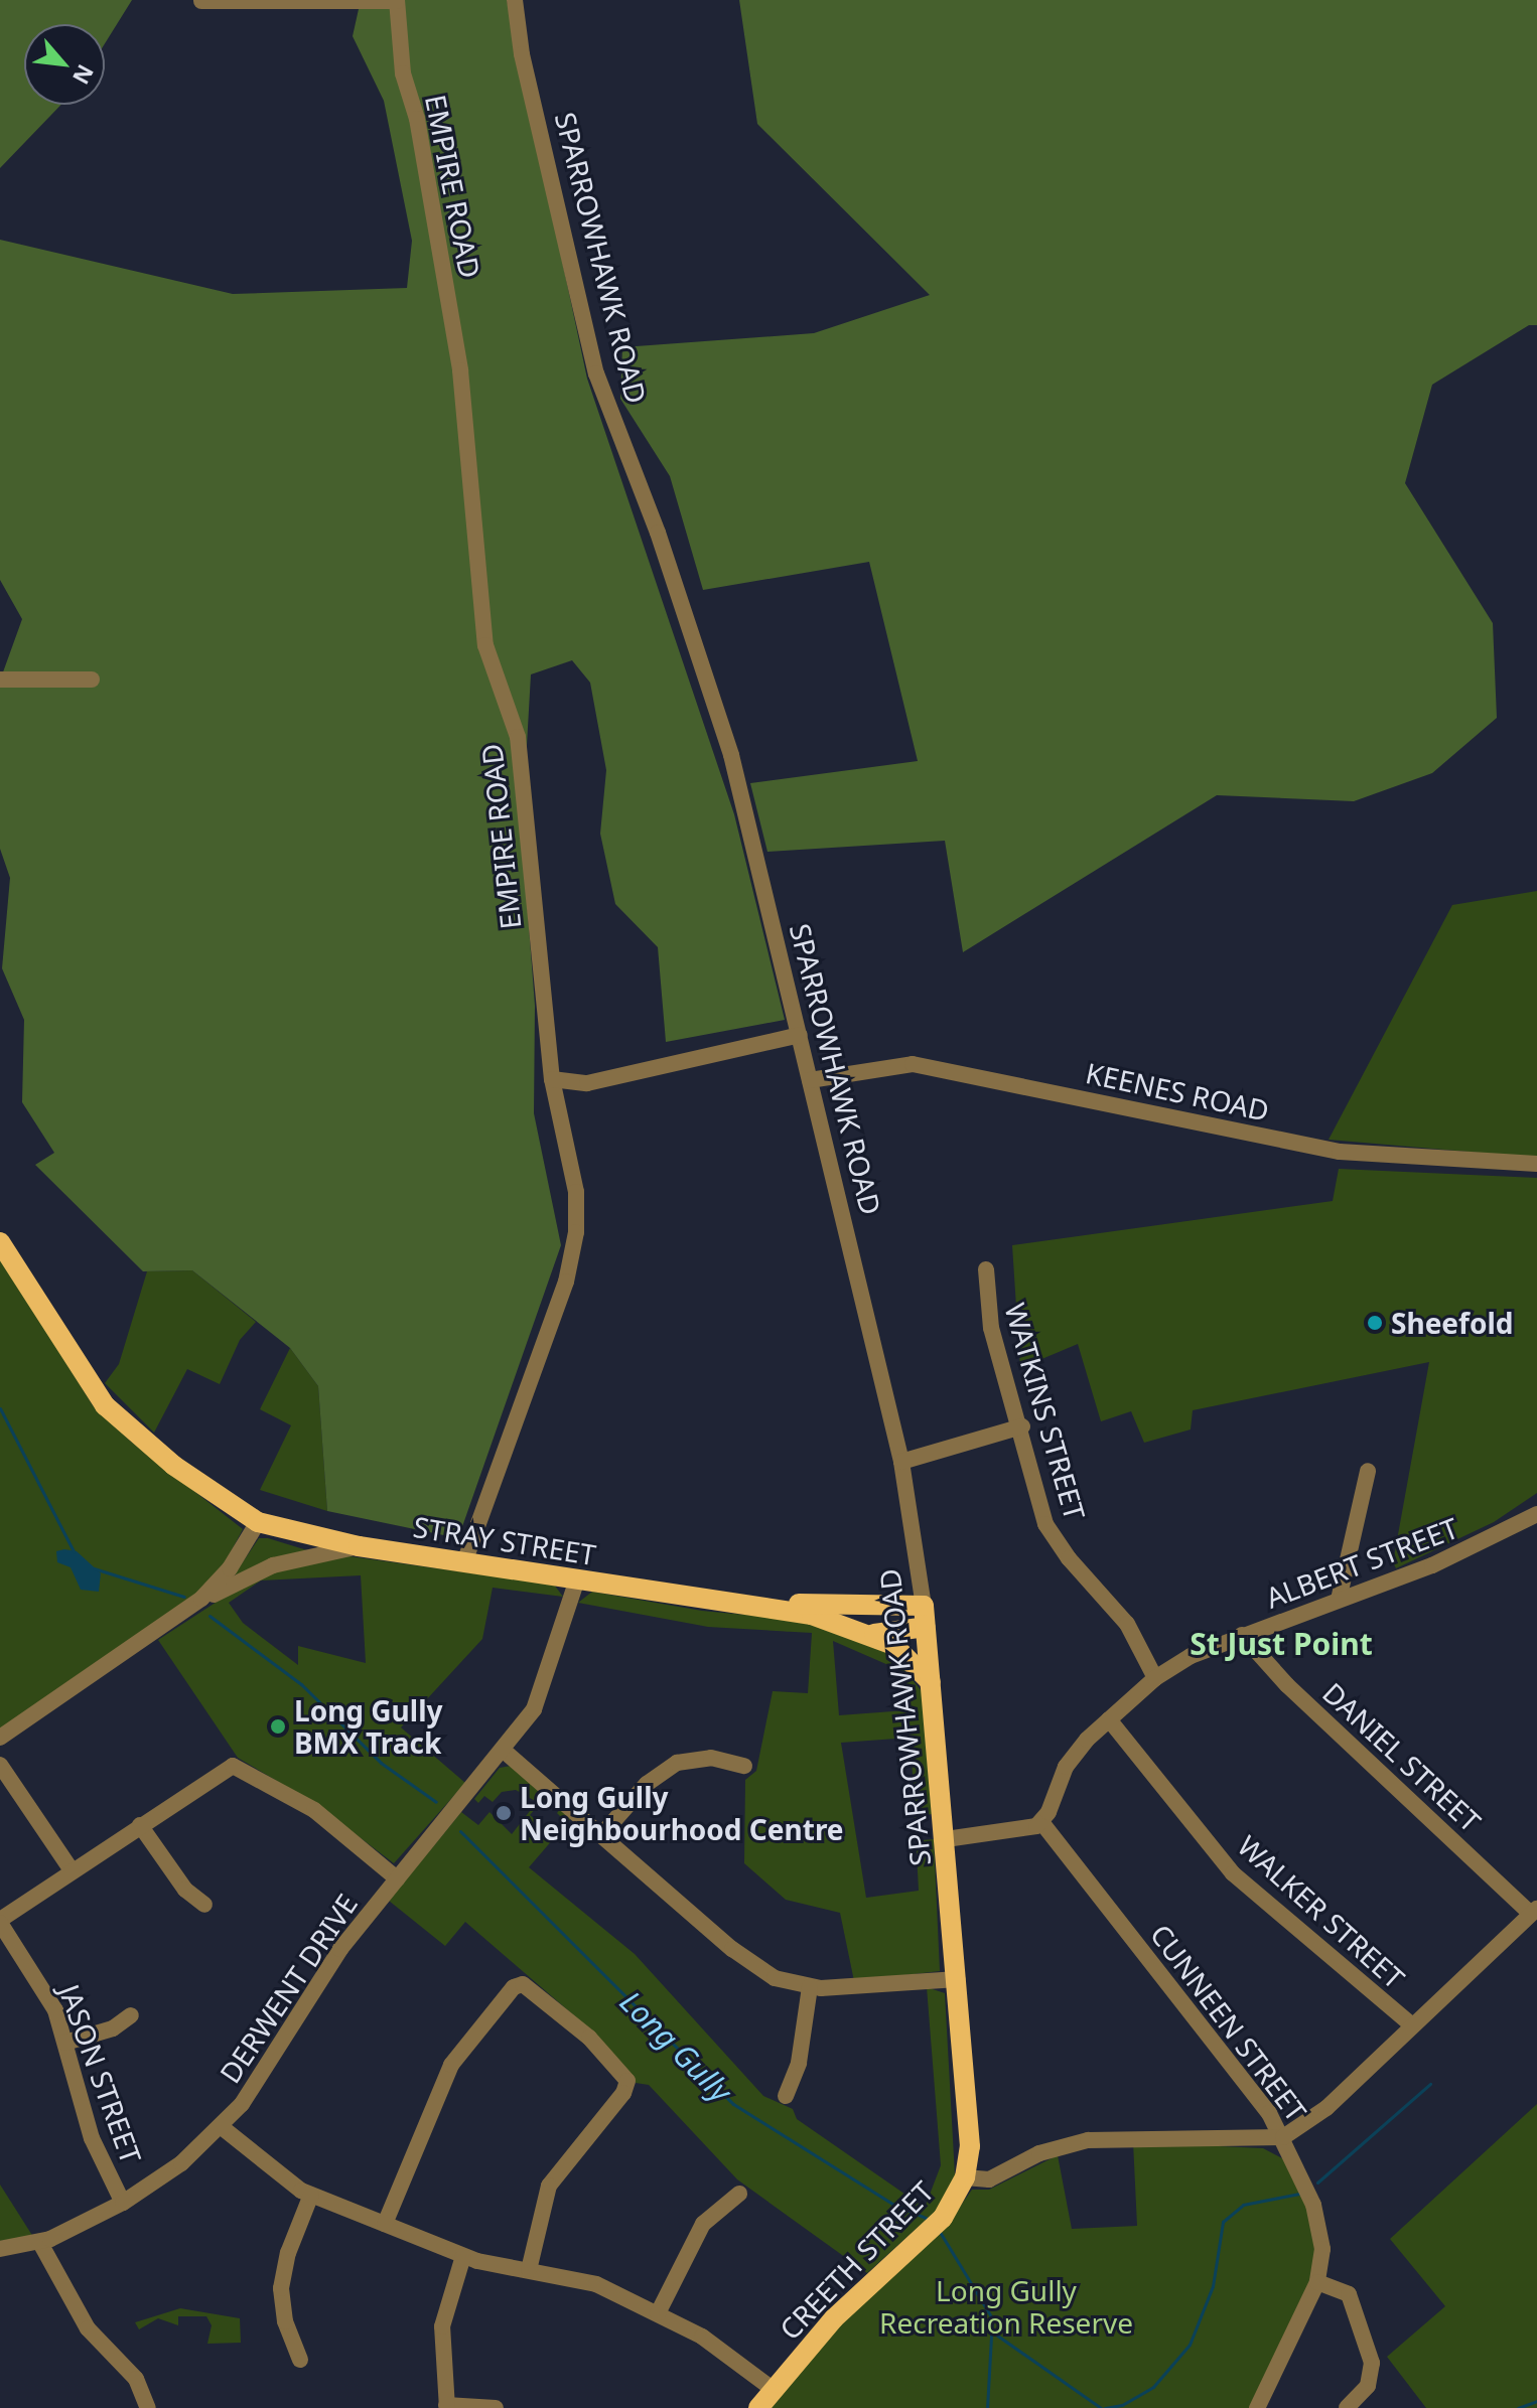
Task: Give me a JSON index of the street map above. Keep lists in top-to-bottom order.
{
  "streets": {
    "main road": ["SPARROWHAWK ROAD", "STRAY STREET", "CREETH STREET"],
    "street": [
      "EMPIRE ROAD",
      "KEENES ROAD",
      "WATKINS STREET",
      "ALBERT STREET",
      "DANIEL STREET",
      "WALKER STREET",
      "DERWENT DRIVE",
      "CUNNEEN STREET",
      "JASON STREET"
    ]
  },
  "crossings": [
    ["EMPIRE ROAD", "STRAY STREET"],
    ["SPARROWHAWK ROAD", "KEENES ROAD"],
    ["SPARROWHAWK ROAD", "STRAY STREET"],
    ["SPARROWHAWK ROAD", "CREETH STREET"],
    ["WATKINS STREET", "ALBERT STREET"],
    ["STRAY STREET", "DERWENT DRIVE"],
    ["ALBERT STREET", "DANIEL STREET"],
    ["ALBERT STREET", "WALKER STREET"],
    ["ALBERT STREET", "CUNNEEN STREET"],
    ["DERWENT DRIVE", "JASON STREET"],
    ["CUNNEEN STREET", "CREETH STREET"]
  ],
  "districts": ["St Just Point"],
  "water": ["Long Gully"],
  "parks": ["Long Gully Recreation Reserve"],
  "places": ["Sheefold", "Long Gully BMX Track", "Long Gully Neighbourhood Centre"],
  "north": "bottom right"
}
